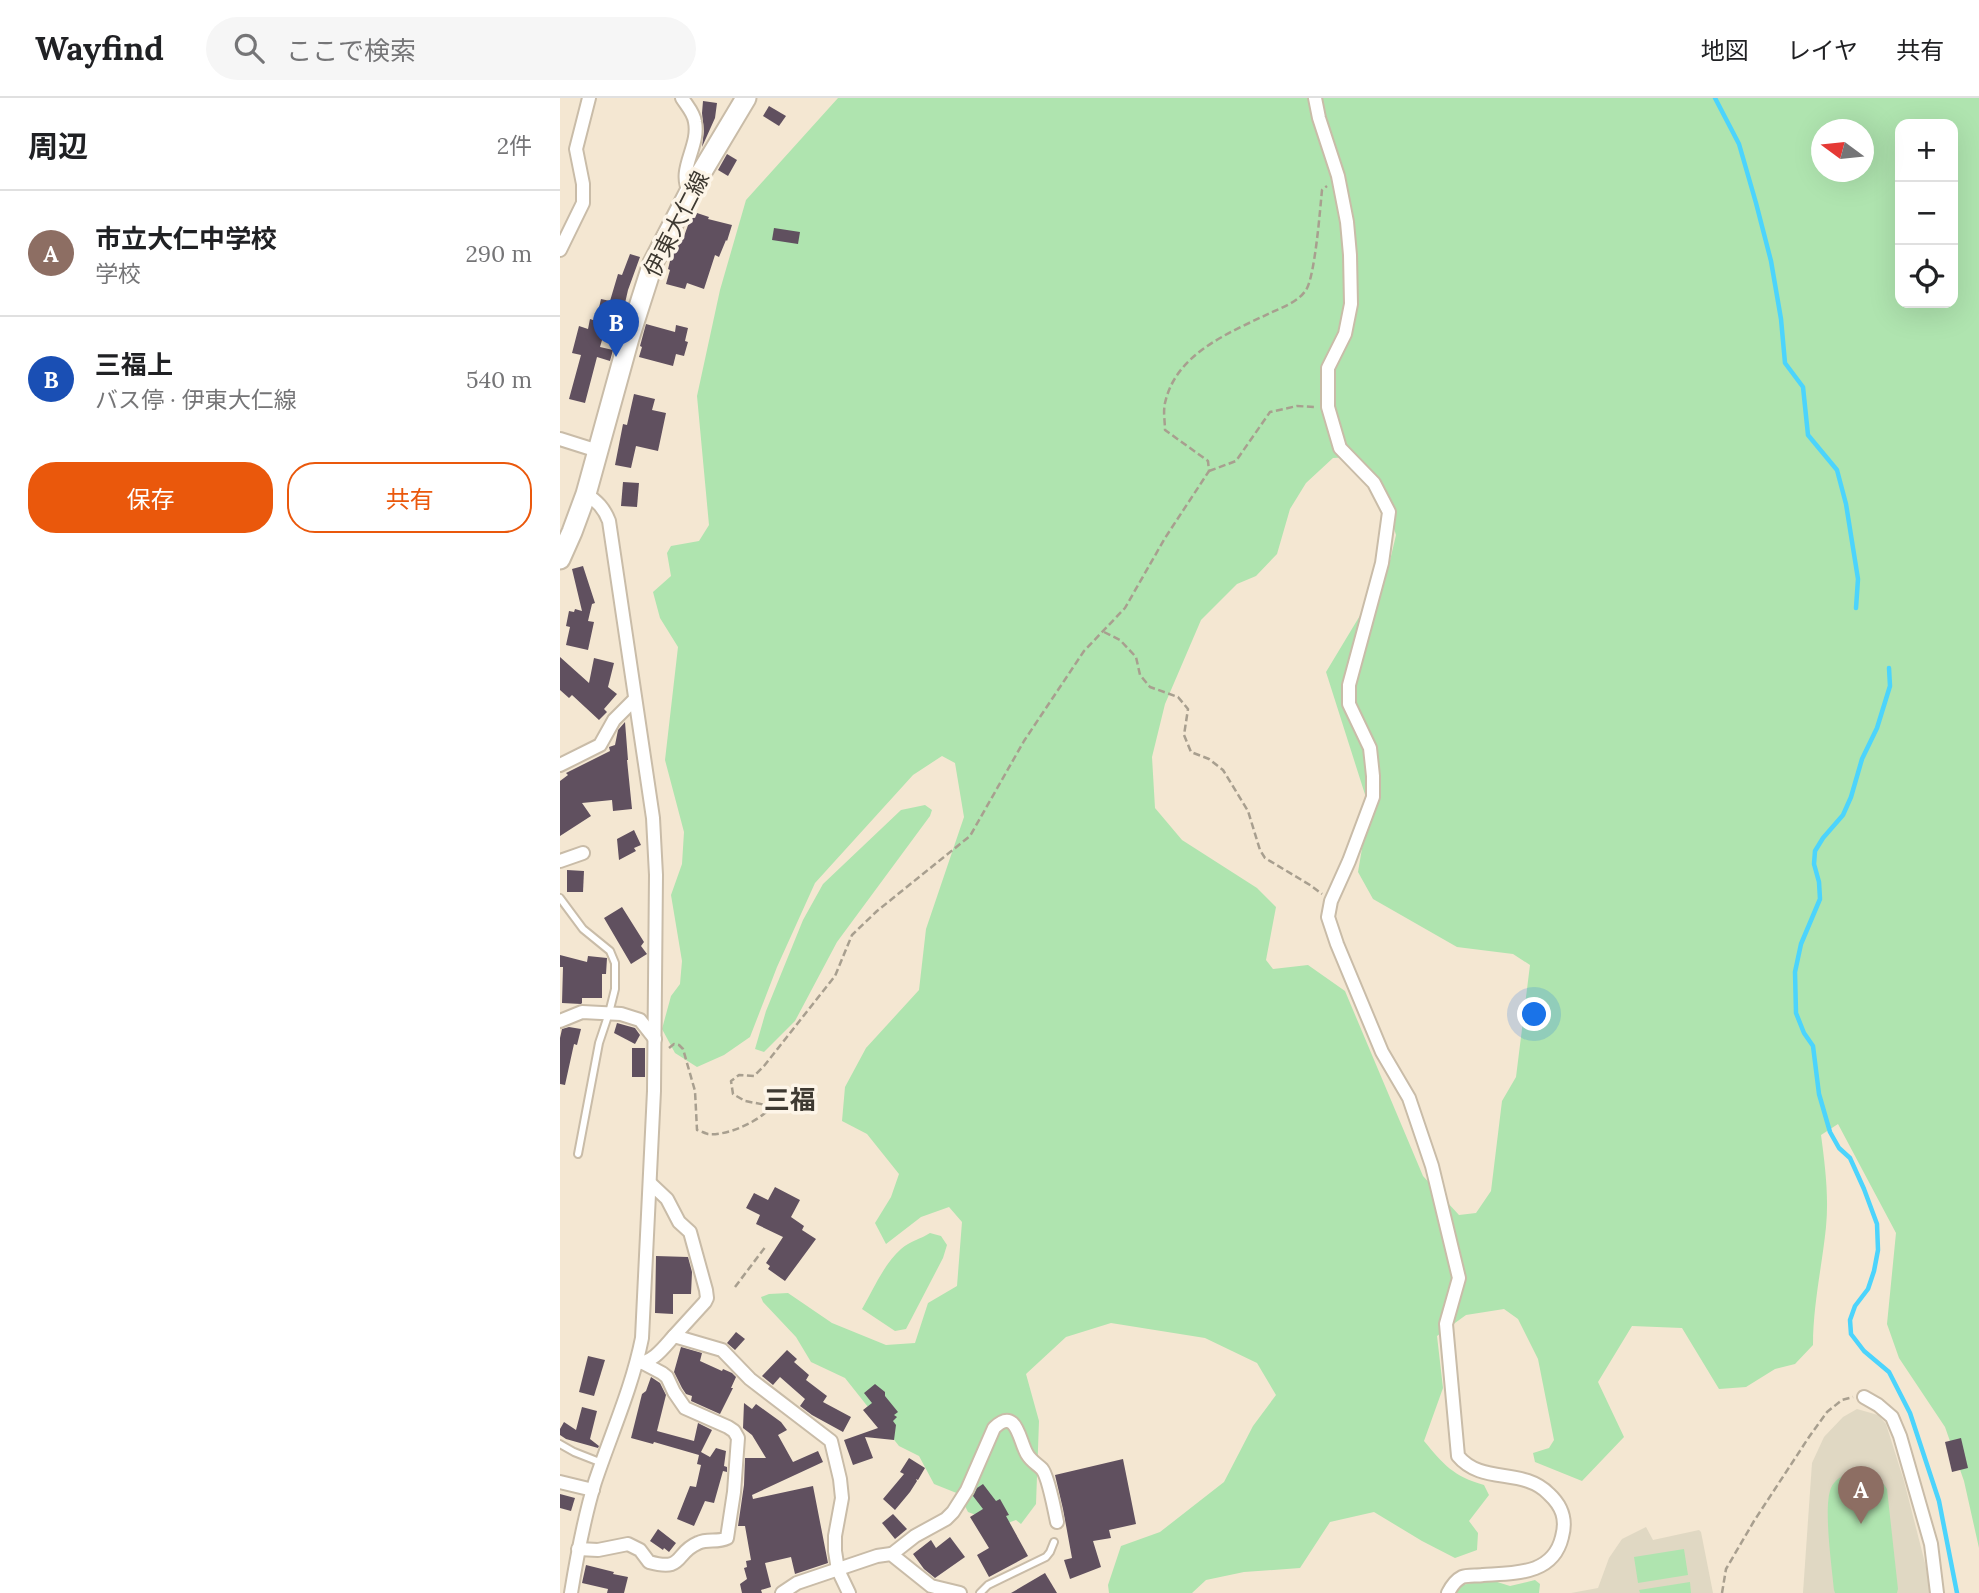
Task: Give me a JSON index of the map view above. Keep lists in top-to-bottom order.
{
  "streets": {
    "main road": ["伊東大仁線"]
  },
  "districts": ["三福"],
  "north": "left",
  "page": {
    "header": "Wayfind",
    "search": "ここで検索",
    "nav": ["地図", "レイヤ", "共有"],
    "heading": ["周辺", "2件"],
    "map_buttons": ["+", "−"],
    "list": [
      {
        "mark": "A",
        "name": "市立大仁中学校",
        "note": "学校",
        "value": "290 m"
      },
      {
        "mark": "B",
        "name": "三福上",
        "note": "バス停 · 伊東大仁線",
        "value": "540 m"
      }
    ],
    "pins": ["B", "A"],
    "buttons": ["保存", "共有"]
  }
}
